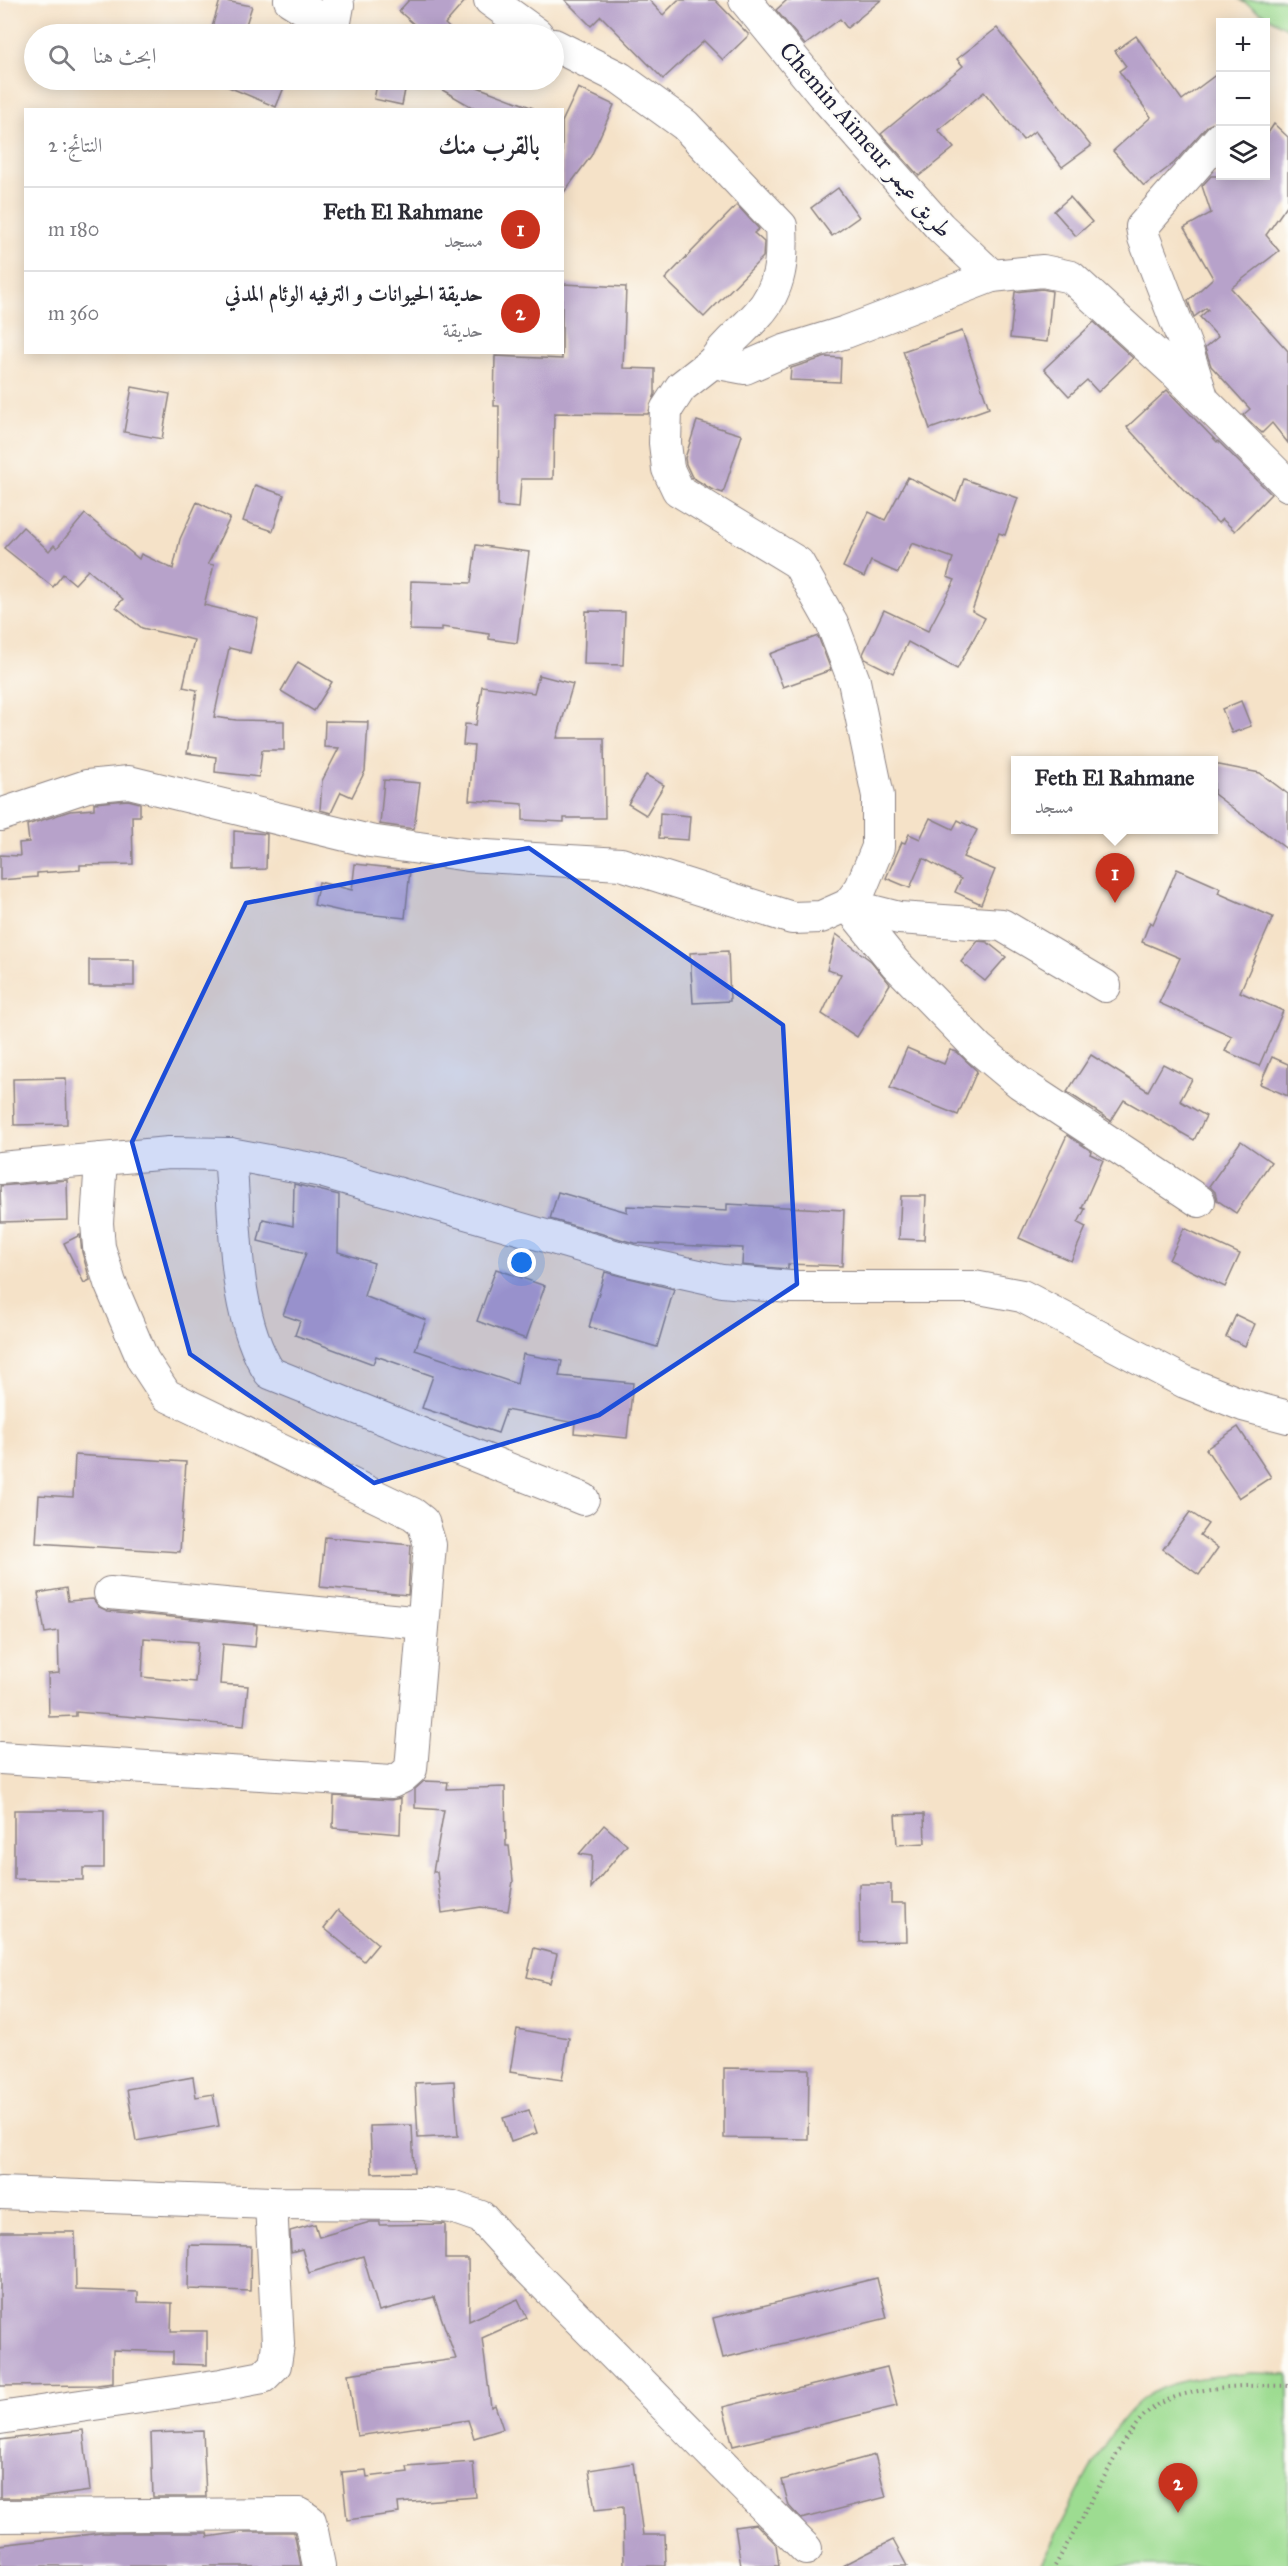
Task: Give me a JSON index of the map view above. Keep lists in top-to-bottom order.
{
  "streets": {
    "street": ["Chemin Aïmeur طريق عيمر"]
  },
  "page": {
    "map_buttons": ["+", "−"],
    "search": "ابحث هنا",
    "heading": ["بالقرب منك", "النتائج: 2"],
    "list": [
      {
        "mark": "1",
        "name": "Feth El Rahmane",
        "note": "مسجد",
        "value": "180 m"
      },
      {
        "mark": "2",
        "name": "حديقة الحيوانات و الترفيه الوئام المدني",
        "note": "حديقة",
        "value": "360 m"
      }
    ],
    "popup": ["Feth El Rahmane", "مسجد"],
    "pins": ["1", "2"]
  }
}
